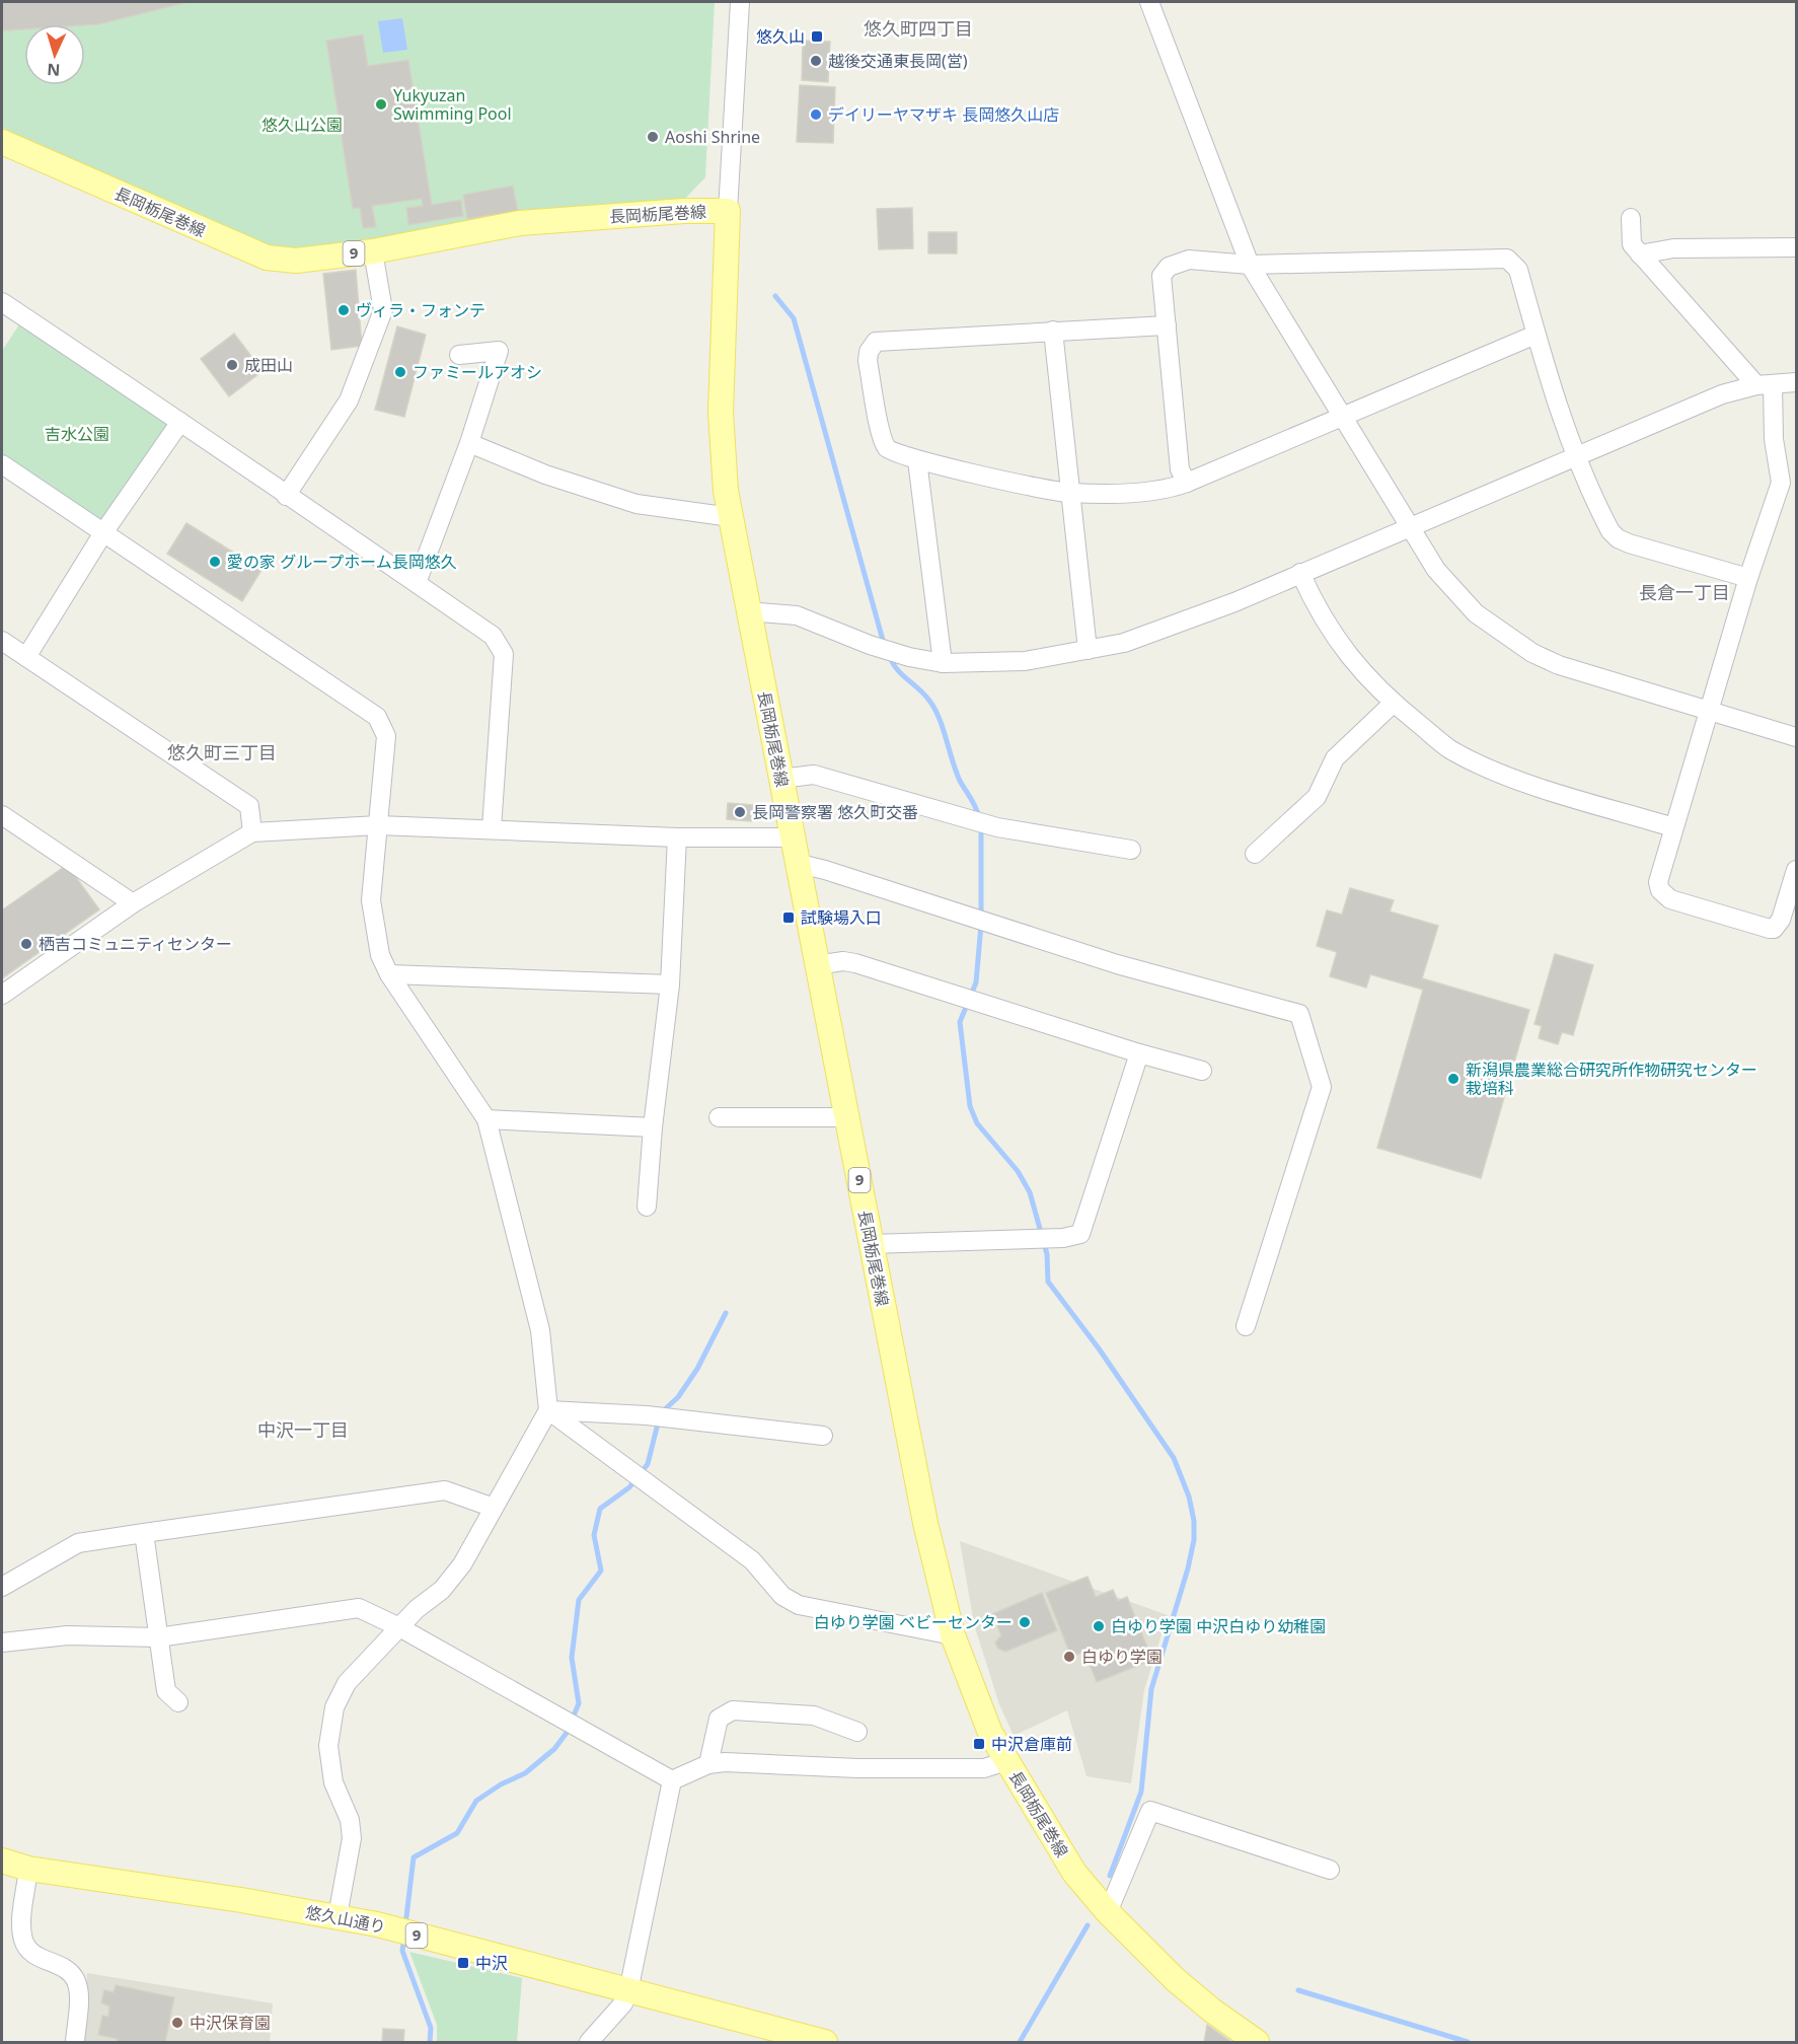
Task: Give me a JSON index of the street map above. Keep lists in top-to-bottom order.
{
  "streets": {
    "main road": ["長岡栃尾巻線", "9", "悠久山通り"]
  },
  "districts": [
    "悠久町四丁目",
    "長倉一丁目",
    "悠久町三丁目",
    "中沢一丁目"
  ],
  "parks": ["悠久山公園", "吉水公園"],
  "places": {
    "transit": [
      "悠久山",
      "試験場入口",
      "中沢倉庫前",
      "中沢"
    ],
    "other": [
      "越後交通東長岡(営)",
      "Yukyuzan Swimming Pool",
      "デイリーヤマザキ 長岡悠久山店",
      "Aoshi Shrine",
      "ヴィラ・フォンテ",
      "成田山",
      "ファミールアオシ",
      "愛の家 グループホーム長岡悠久",
      "長岡警察署 悠久町交番",
      "栖吉コミュニティセンター",
      "新潟県農業総合研究所作物研究センター 栽培科",
      "白ゆり学園 ベビーセンター",
      "白ゆり学園 中沢白ゆり幼稚園",
      "白ゆり学園",
      "中沢保育園"
    ]
  },
  "north": "bottom"
}
